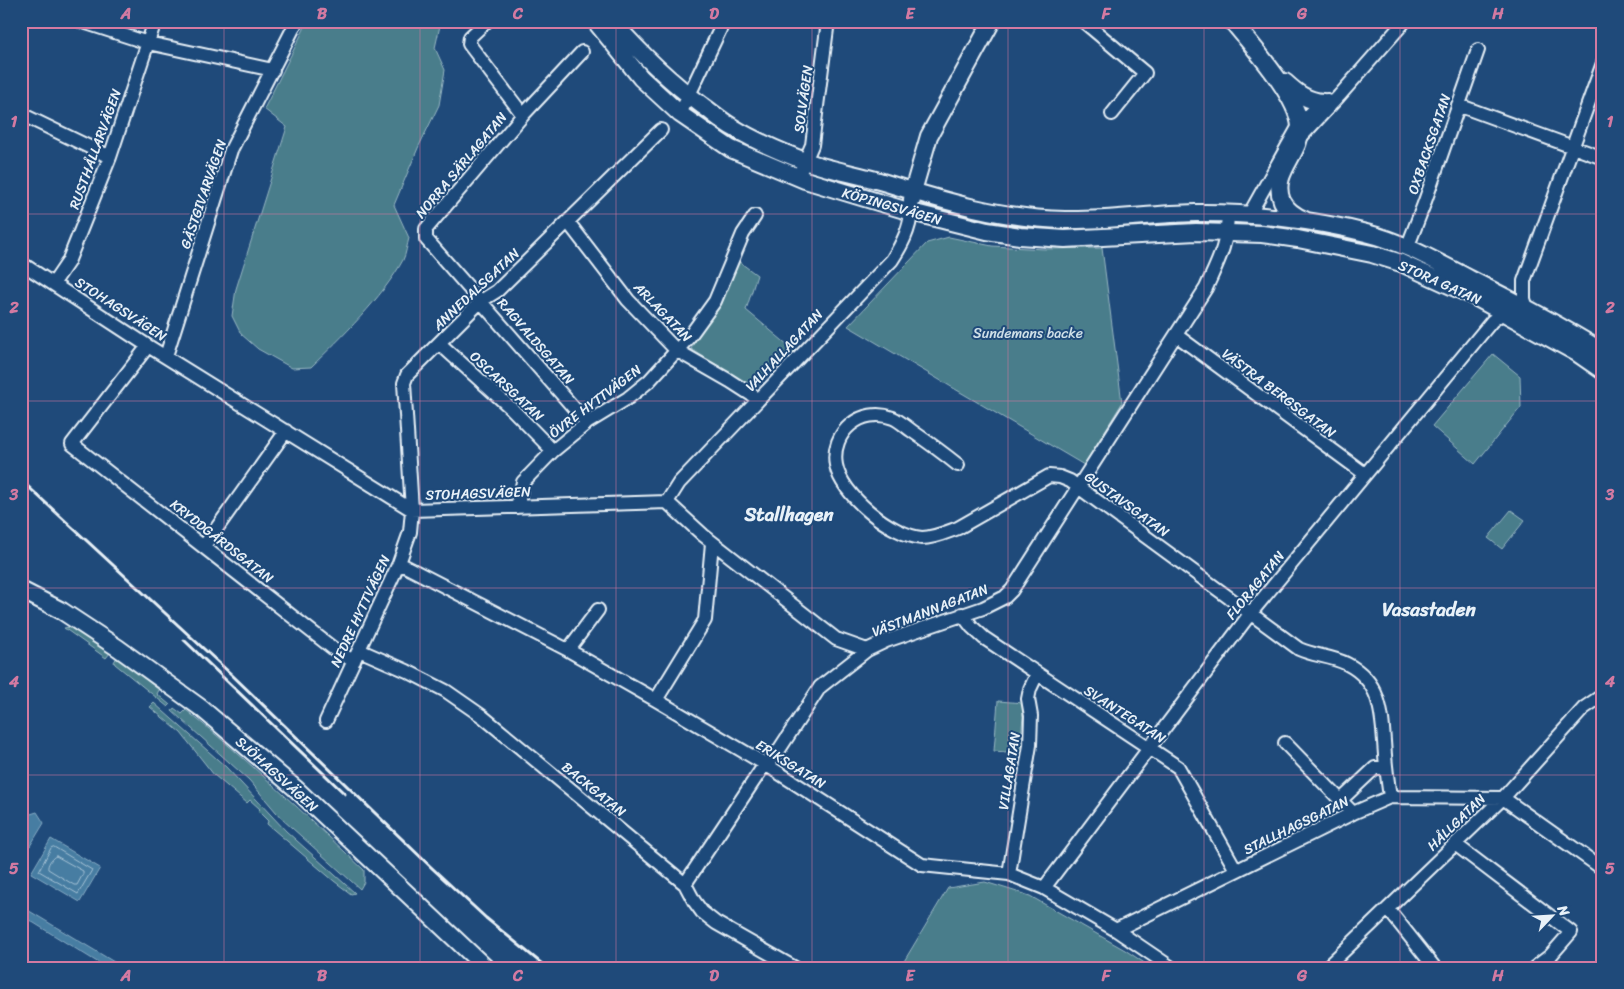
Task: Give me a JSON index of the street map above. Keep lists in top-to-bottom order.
{
  "streets": {
    "main road": ["KÖPINGSVÄGEN", "STORA GATAN", "SJÖHAGSVÄGEN"],
    "street": [
      "SOLVÄGEN",
      "OXBACKSGATAN",
      "RUSTHÅLLARVÄGEN",
      "NORRA SÄRLAGATAN",
      "GÄSTGIVARVÄGEN",
      "ANNEDALSGATAN",
      "STOHAGSVÄGEN",
      "ARLAGATAN",
      "RAGVALDSGATAN",
      "VALHALLAGATAN",
      "OSCARSGATAN",
      "VÄSTRA BERGSGATAN",
      "ÖVRE HYTTVÄGEN",
      "GUSTAVSGATAN",
      "KRYDDGÅRDSGATAN",
      "FLORAGATAN",
      "VÄSTMANNAGATAN",
      "NEDRE HYTTVÄGEN",
      "SVANTEGATAN",
      "ERIKSGATAN",
      "VILLAGATAN",
      "BACKGATAN",
      "HÅLLGATAN",
      "STALLHAGSGATAN"
    ]
  },
  "crossings": [
    ["SOLVÄGEN", "KÖPINGSVÄGEN"],
    ["OXBACKSGATAN", "STORA GATAN"],
    ["RUSTHÅLLARVÄGEN", "STOHAGSVÄGEN"],
    ["NORRA SÄRLAGATAN", "ANNEDALSGATAN"],
    ["NORRA SÄRLAGATAN", "RAGVALDSGATAN"],
    ["GÄSTGIVARVÄGEN", "STOHAGSVÄGEN"],
    ["KÖPINGSVÄGEN", "STORA GATAN"],
    ["KÖPINGSVÄGEN", "VALHALLAGATAN"],
    ["KÖPINGSVÄGEN", "VÄSTMANNAGATAN"],
    ["STORA GATAN", "FLORAGATAN"],
    ["ANNEDALSGATAN", "STOHAGSVÄGEN"],
    ["ANNEDALSGATAN", "ARLAGATAN"],
    ["ANNEDALSGATAN", "RAGVALDSGATAN"],
    ["ANNEDALSGATAN", "OSCARSGATAN"],
    ["ANNEDALSGATAN", "NEDRE HYTTVÄGEN"],
    ["STOHAGSVÄGEN", "VALHALLAGATAN"],
    ["STOHAGSVÄGEN", "ÖVRE HYTTVÄGEN"],
    ["STOHAGSVÄGEN", "KRYDDGÅRDSGATAN"],
    ["STOHAGSVÄGEN", "NEDRE HYTTVÄGEN"],
    ["ARLAGATAN", "VALHALLAGATAN"],
    ["ARLAGATAN", "ÖVRE HYTTVÄGEN"],
    ["RAGVALDSGATAN", "ÖVRE HYTTVÄGEN"],
    ["OSCARSGATAN", "ÖVRE HYTTVÄGEN"],
    ["VÄSTRA BERGSGATAN", "FLORAGATAN"],
    ["VÄSTRA BERGSGATAN", "VÄSTMANNAGATAN"],
    ["GUSTAVSGATAN", "FLORAGATAN"],
    ["GUSTAVSGATAN", "VÄSTMANNAGATAN"],
    ["GUSTAVSGATAN", "STALLHAGSGATAN"],
    ["KRYDDGÅRDSGATAN", "NEDRE HYTTVÄGEN"],
    ["KRYDDGÅRDSGATAN", "BACKGATAN"],
    ["FLORAGATAN", "SVANTEGATAN"],
    ["FLORAGATAN", "ERIKSGATAN"],
    ["VÄSTMANNAGATAN", "SVANTEGATAN"],
    ["VÄSTMANNAGATAN", "ERIKSGATAN"],
    ["VÄSTMANNAGATAN", "BACKGATAN"],
    ["NEDRE HYTTVÄGEN", "ERIKSGATAN"],
    ["NEDRE HYTTVÄGEN", "BACKGATAN"],
    ["SVANTEGATAN", "VILLAGATAN"],
    ["SVANTEGATAN", "STALLHAGSGATAN"],
    ["ERIKSGATAN", "VILLAGATAN"],
    ["ERIKSGATAN", "STALLHAGSGATAN"],
    ["HÅLLGATAN", "STALLHAGSGATAN"]
  ],
  "districts": ["Stallhagen", "Vasastaden"],
  "parks": ["Sundemans backe"],
  "north": "top right",
  "grid": {
    "columns": [
      "A",
      "B",
      "C",
      "D",
      "E",
      "F",
      "G",
      "H"
    ],
    "rows": [
      "1",
      "2",
      "3",
      "4",
      "5"
    ]
  }
}
